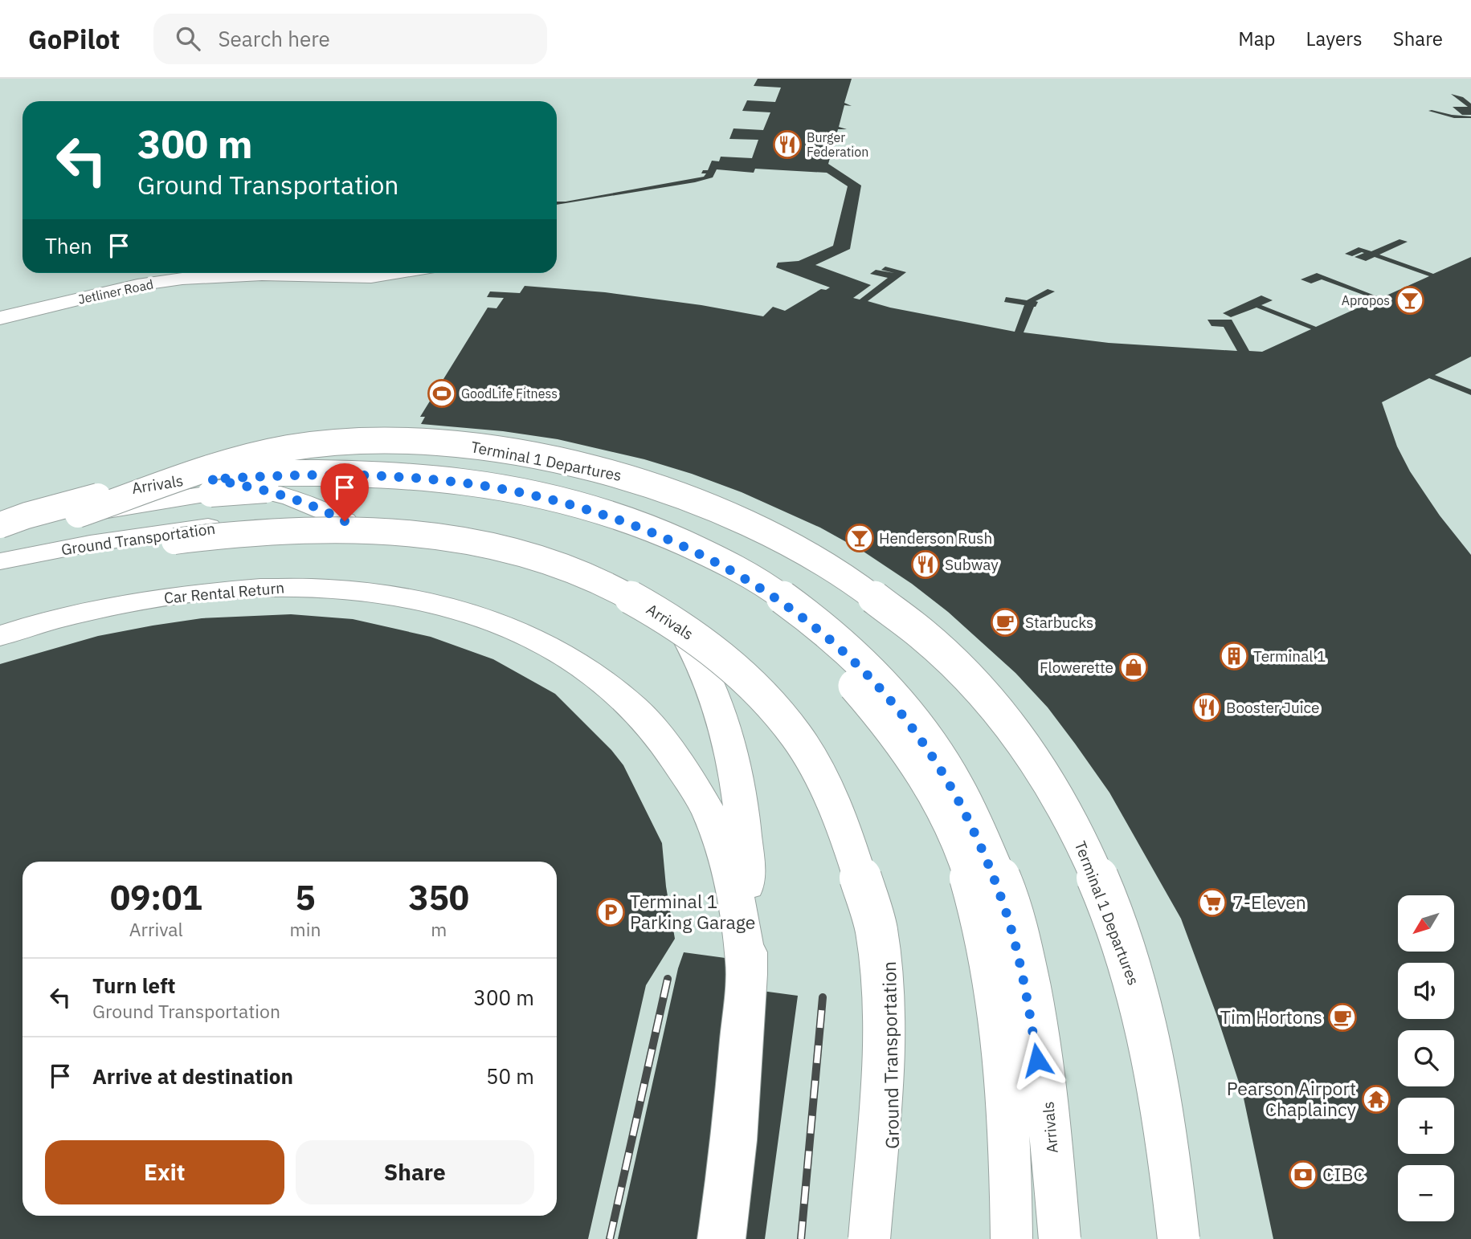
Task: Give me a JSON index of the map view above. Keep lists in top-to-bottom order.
{
  "streets": {
    "street": [
      "Jetliner Road",
      "Terminal 1 Departures",
      "Arrivals",
      "Ground Transportation",
      "Car Rental Return"
    ]
  },
  "crossings": [
    ["Ground Transportation", "Car Rental Return"]
  ],
  "places": {
    "restaurant": ["Burger Federation", "Subway", "Booster Juice"],
    "bar": ["Apropos", "Henderson Rush"],
    "sports": ["GoodLife Fitness"],
    "cafe": ["Starbucks", "Tim Hortons"],
    "building": ["Terminal 1"],
    "shop": ["Flowerette"],
    "supermarket": ["7-Eleven"],
    "parking": ["Terminal 1 Parking Garage"],
    "temple": ["Pearson Airport Chaplaincy"],
    "bank": ["CIBC"]
  },
  "north": "bottom left",
  "page": {
    "header": "GoPilot",
    "search": "Search here",
    "nav": ["Map", "Layers", "Share"],
    "turn": ["300 m", "Ground Transportation"],
    "then": "Then",
    "eta": [
      "09:01",
      "Arrival",
      "5",
      "min",
      "350",
      "m"
    ],
    "map_buttons": ["+", "−"],
    "list": [
      {
        "name": "Turn left",
        "note": "Ground Transportation",
        "value": "300 m"
      },
      {
        "name": "Arrive at destination",
        "value": "50 m"
      }
    ],
    "buttons": ["Exit", "Share"]
  }
}
